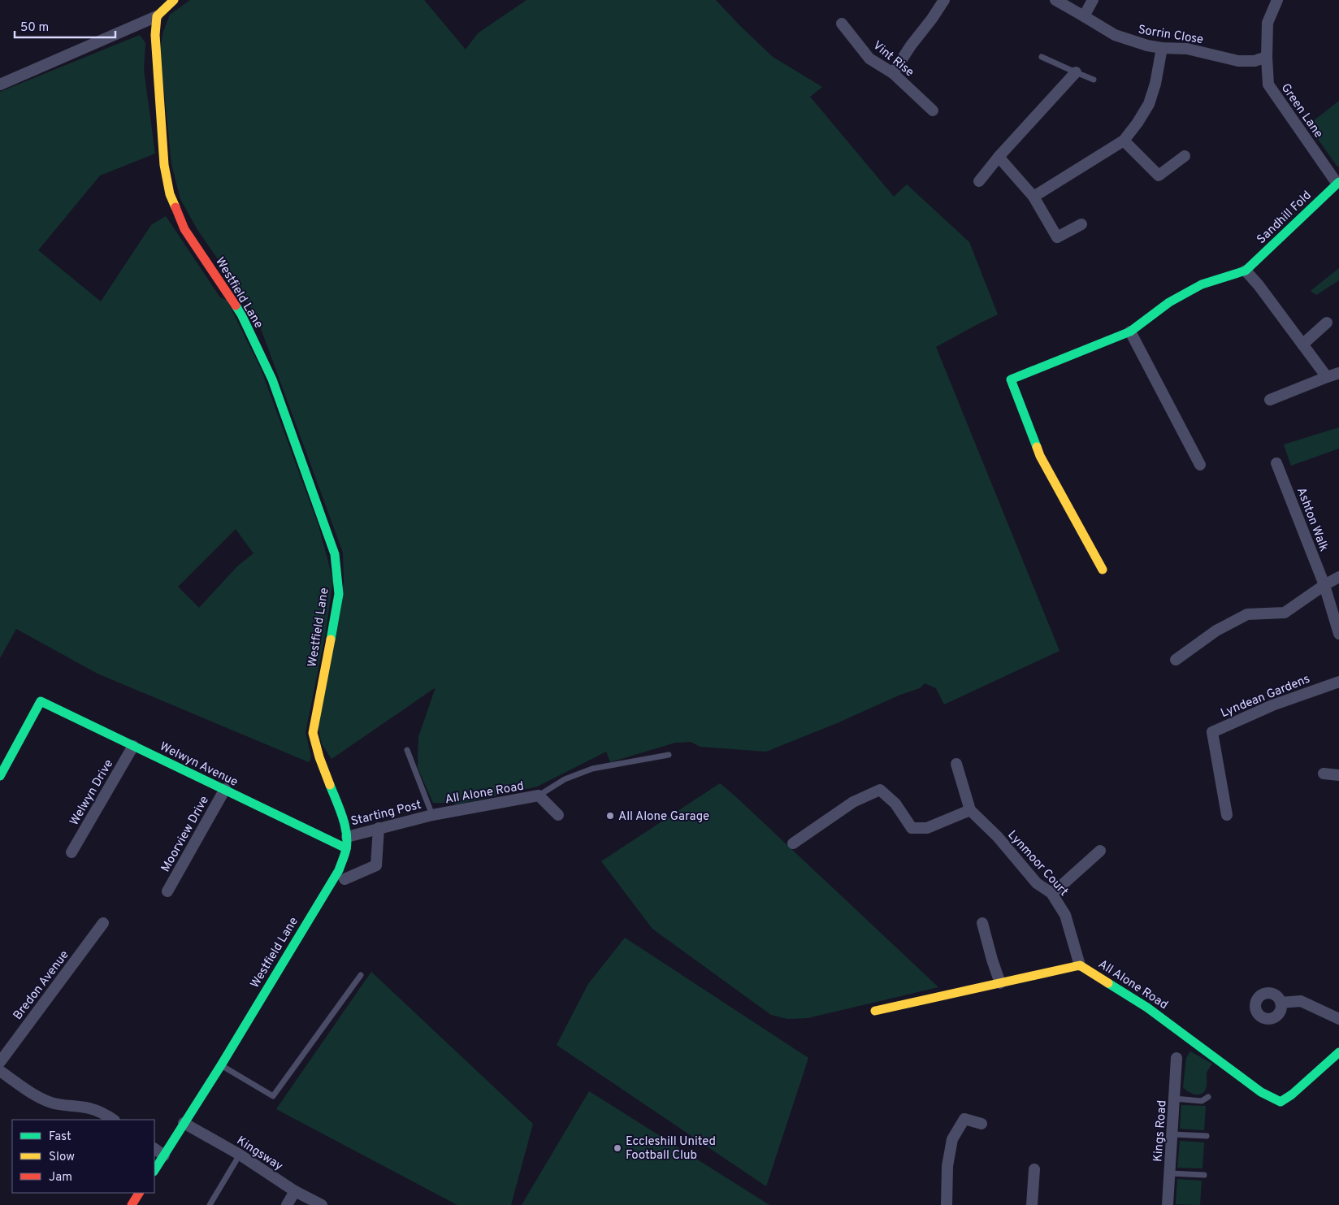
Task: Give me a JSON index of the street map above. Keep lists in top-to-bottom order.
{
  "streets": {
    "street": [
      "Sorrin Close",
      "Vint Rise",
      "Green Lane",
      "Sandhill Fold",
      "Westfield Lane",
      "Ashton Walk",
      "Lyndean Gardens",
      "Welwyn Avenue",
      "Welwyn Drive",
      "All Alone Road",
      "Starting Post",
      "Moorview Drive",
      "Lynmoor Court",
      "Bredon Avenue",
      "Kings Road",
      "Kingsway"
    ]
  },
  "crossings": [
    ["Sorrin Close", "Green Lane"],
    ["Green Lane", "Sandhill Fold"],
    ["Westfield Lane", "Welwyn Avenue"],
    ["Westfield Lane", "Starting Post"],
    ["Westfield Lane", "Kingsway"],
    ["Welwyn Avenue", "Welwyn Drive"],
    ["Welwyn Avenue", "Moorview Drive"],
    ["All Alone Road", "Starting Post"],
    ["All Alone Road", "Lynmoor Court"]
  ],
  "places": ["All Alone Garage", "Eccleshill United Football Club"],
  "legend": ["Fast", "Slow", "Jam"],
  "scale_bar": "50 m"
}
